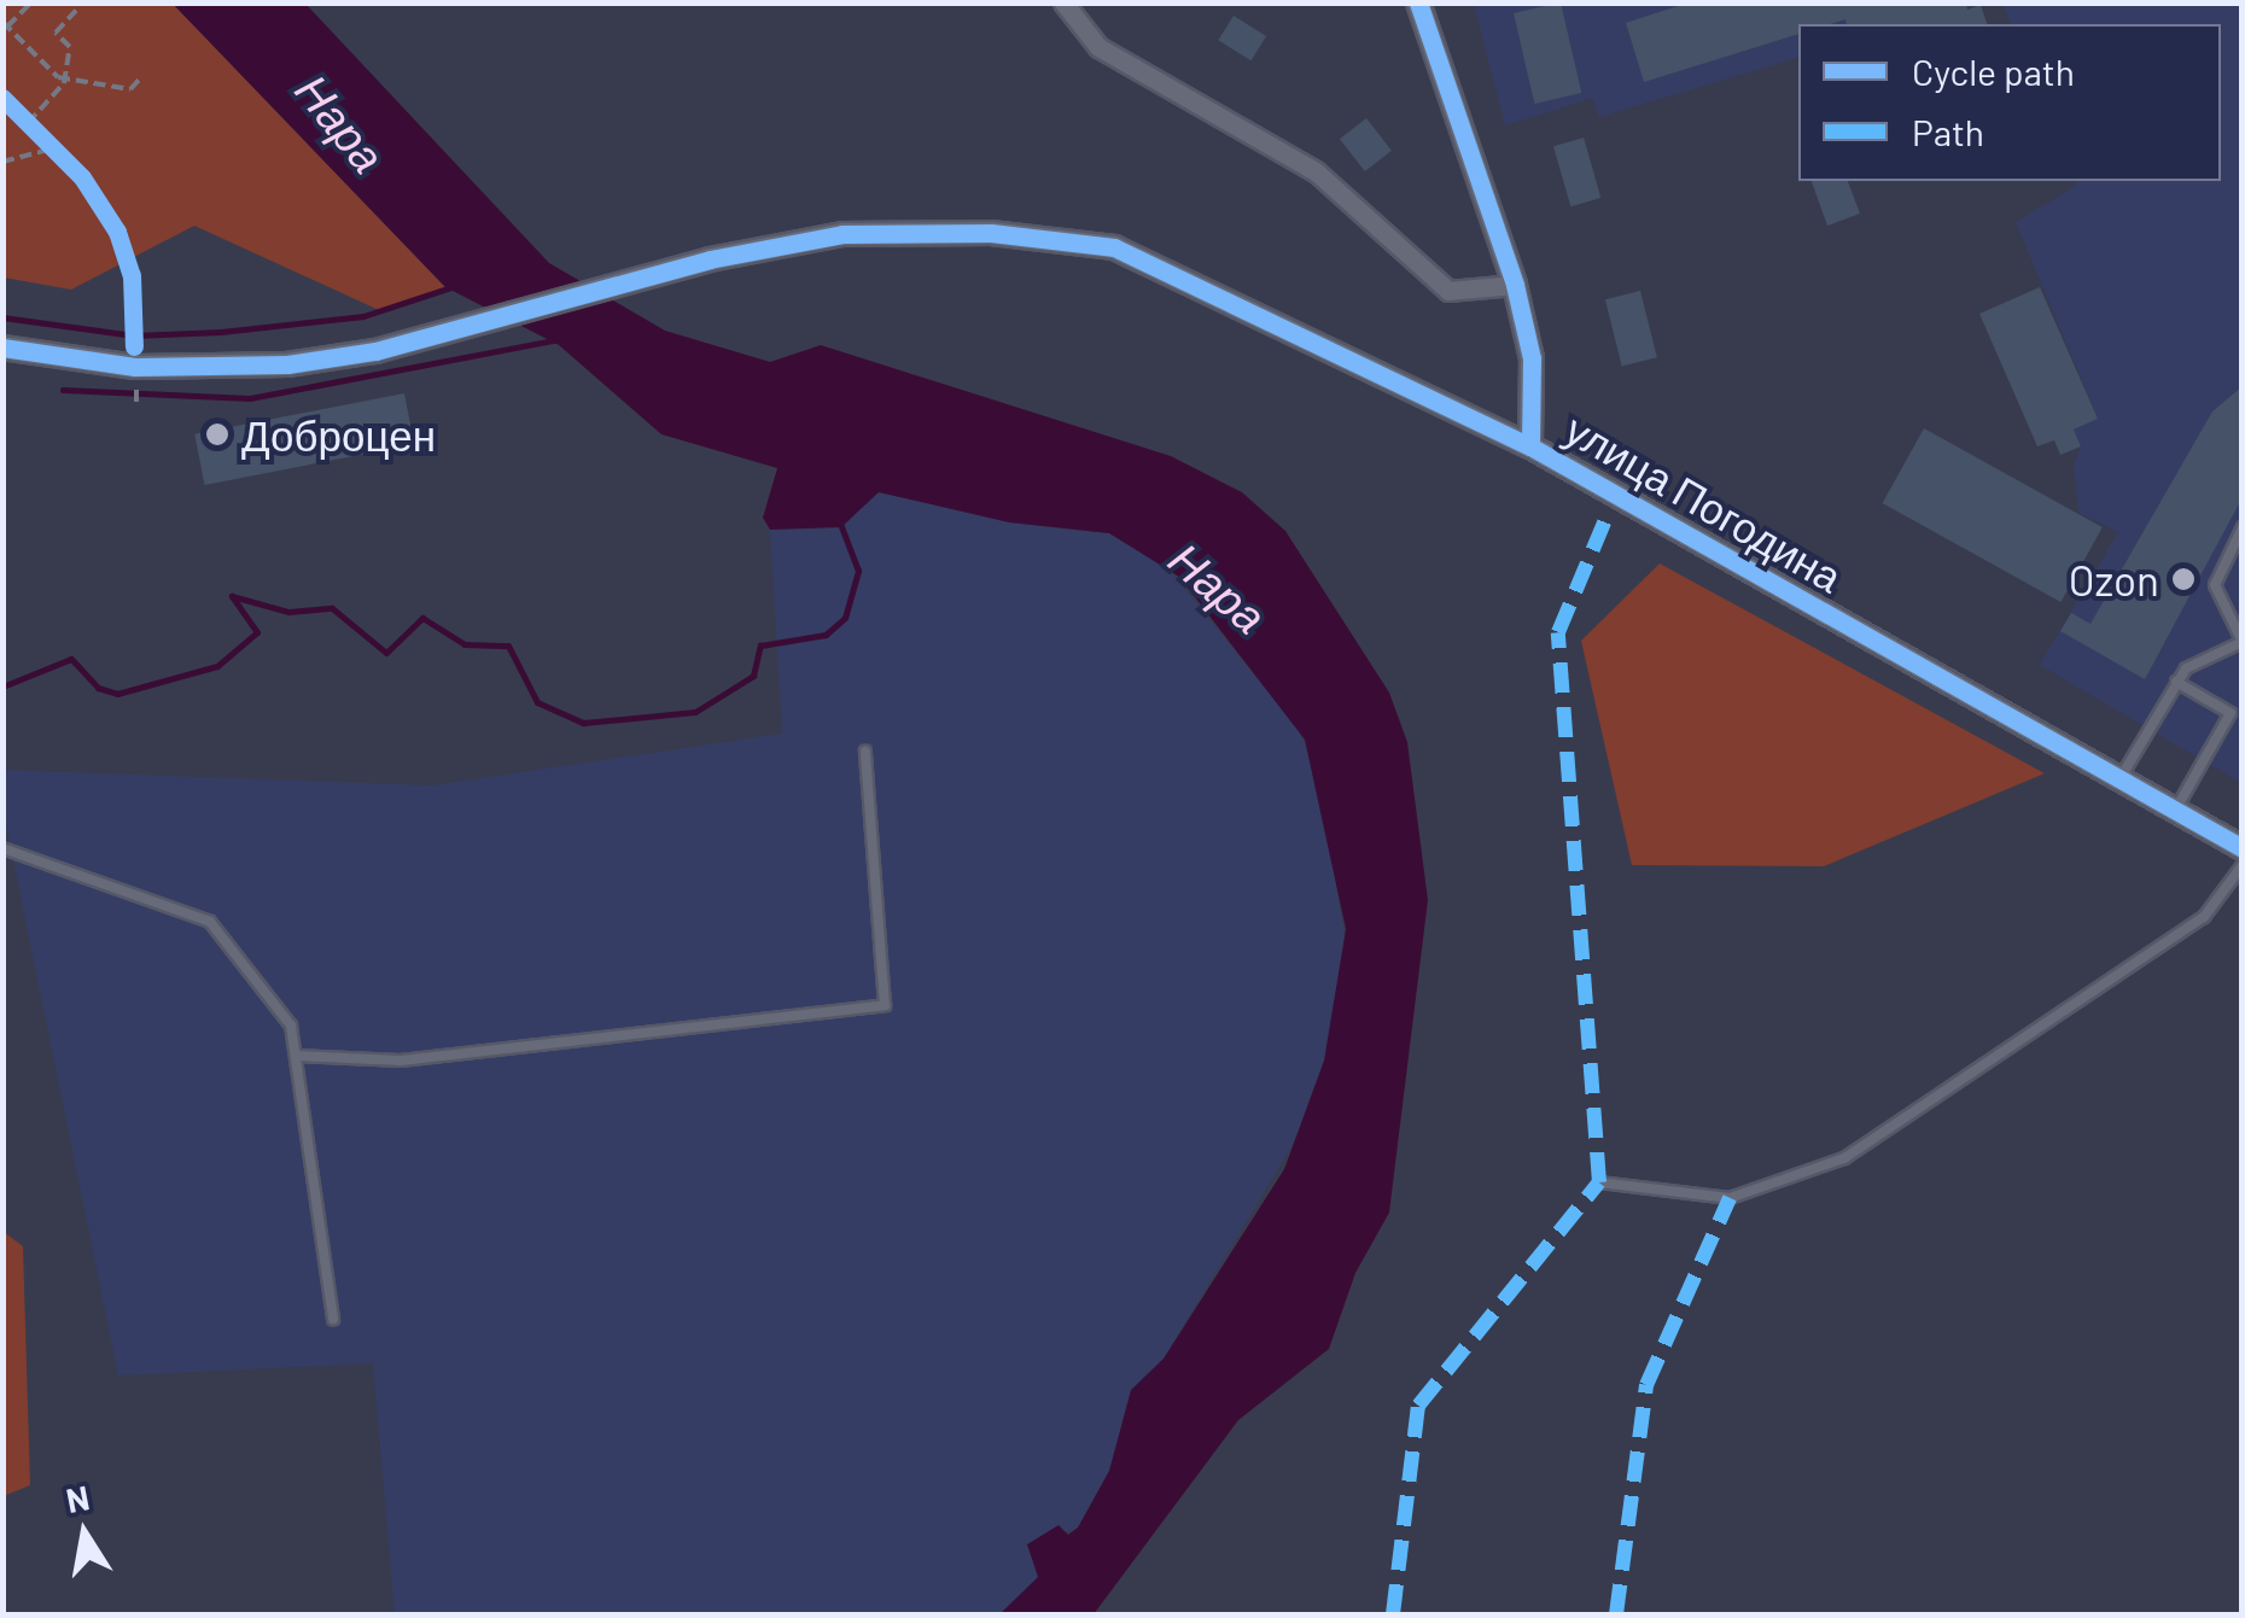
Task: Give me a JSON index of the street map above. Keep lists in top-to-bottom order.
{
  "streets": {
    "street": ["улица Погодина"]
  },
  "water": ["Нара"],
  "places": ["Доброцен", "Ozon"],
  "legend": ["Cycle path", "Path"],
  "north": "top"
}
